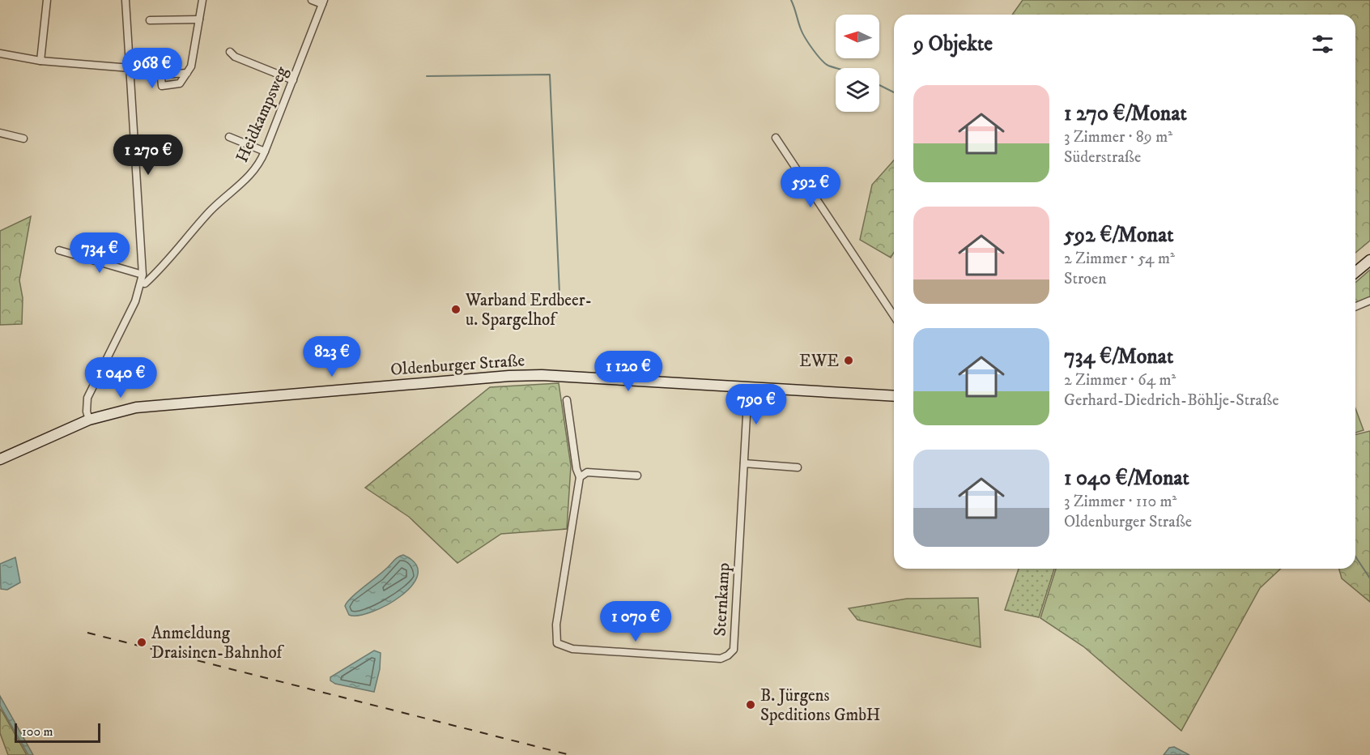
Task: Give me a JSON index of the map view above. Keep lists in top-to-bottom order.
{
  "streets": {
    "main road": ["Oldenburger Straße"],
    "street": ["Heidkampsweg", "Sternkamp"]
  },
  "crossings": [
    ["Oldenburger Straße", "Sternkamp"]
  ],
  "places": [
    "Warband Erdbeer- u. Spargelhof",
    "EWE",
    "Anmeldung Draisinen-Bahnhof",
    "B. Jürgens Speditions GmbH"
  ],
  "scale_bar": "100 m",
  "north": "left",
  "page": {
    "heading": "9 Objekte",
    "price": [
      "968 €",
      "1 270 €",
      "592 €",
      "734 €",
      "823 €",
      "1 120 €",
      "1 040 €",
      "790 €",
      "1 070 €"
    ],
    "list": [
      {
        "name": "1 270 €/Monat",
        "note": "3 Zimmer · 89 m² · Süderstraße"
      },
      {
        "name": "592 €/Monat",
        "note": "2 Zimmer · 54 m² · Stroen"
      },
      {
        "name": "734 €/Monat",
        "note": "2 Zimmer · 64 m² · Gerhard-Diedrich-Böhlje-Straße"
      },
      {
        "name": "1 040 €/Monat",
        "note": "3 Zimmer · 110 m² · Oldenburger Straße"
      }
    ],
    "scale": "100 m"
  }
}
